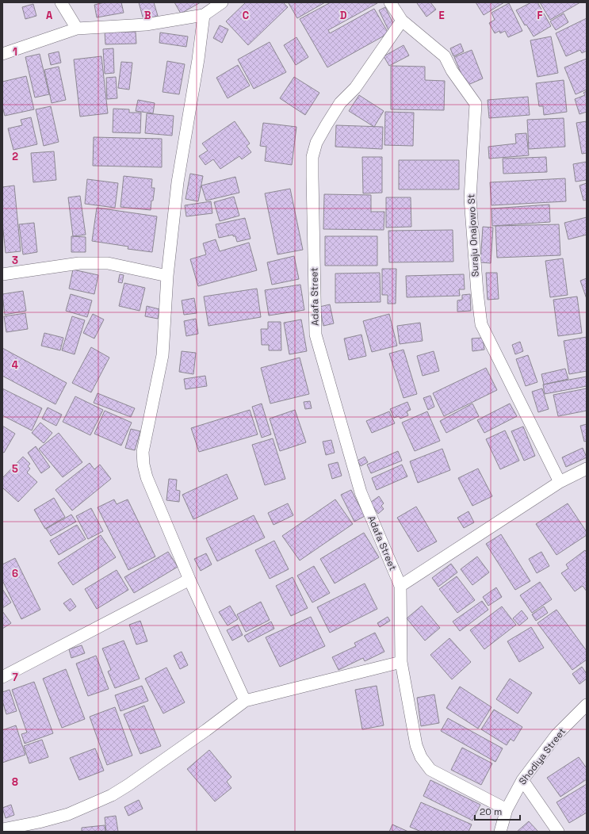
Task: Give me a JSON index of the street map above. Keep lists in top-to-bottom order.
{
  "streets": {
    "street": ["Suraju Onajowo St", "Adafa Street", "Shodiya Street"]
  },
  "crossings": [
    ["Suraju Onajowo St", "Adafa Street"]
  ],
  "scale_bar": "20 m",
  "grid": {
    "columns": [
      "A",
      "B",
      "C",
      "D",
      "E",
      "F"
    ],
    "rows": [
      "1",
      "2",
      "3",
      "4",
      "5",
      "6",
      "7",
      "8"
    ]
  }
}
